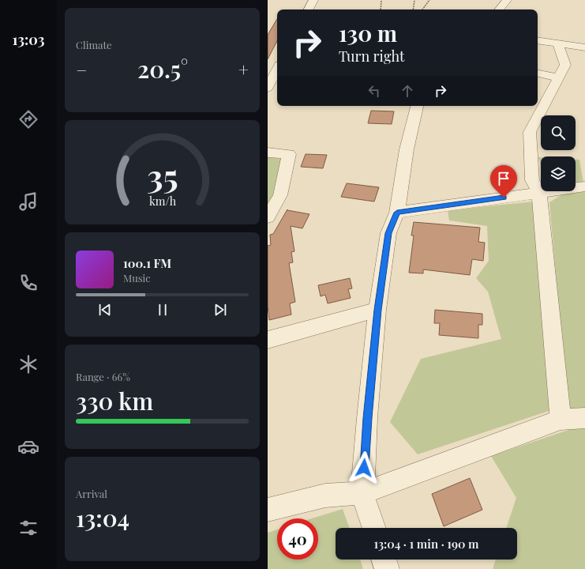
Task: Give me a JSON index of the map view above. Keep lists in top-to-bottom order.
{
  "page": {
    "tabs": "13:03",
    "tile": [
      "Climate",
      ["Range · 66%", "330 km"],
      ["Arrival", "13:04"]
    ],
    "turn": ["130 m", "Turn right"],
    "heat": ["−", "20.5°", "+"],
    "song": ["100.1 FM", "Music"],
    "limit": "40",
    "trip": "13:04 · 1 min · 190 m",
    "gauge": ["35", "km/h"]
  }
}
